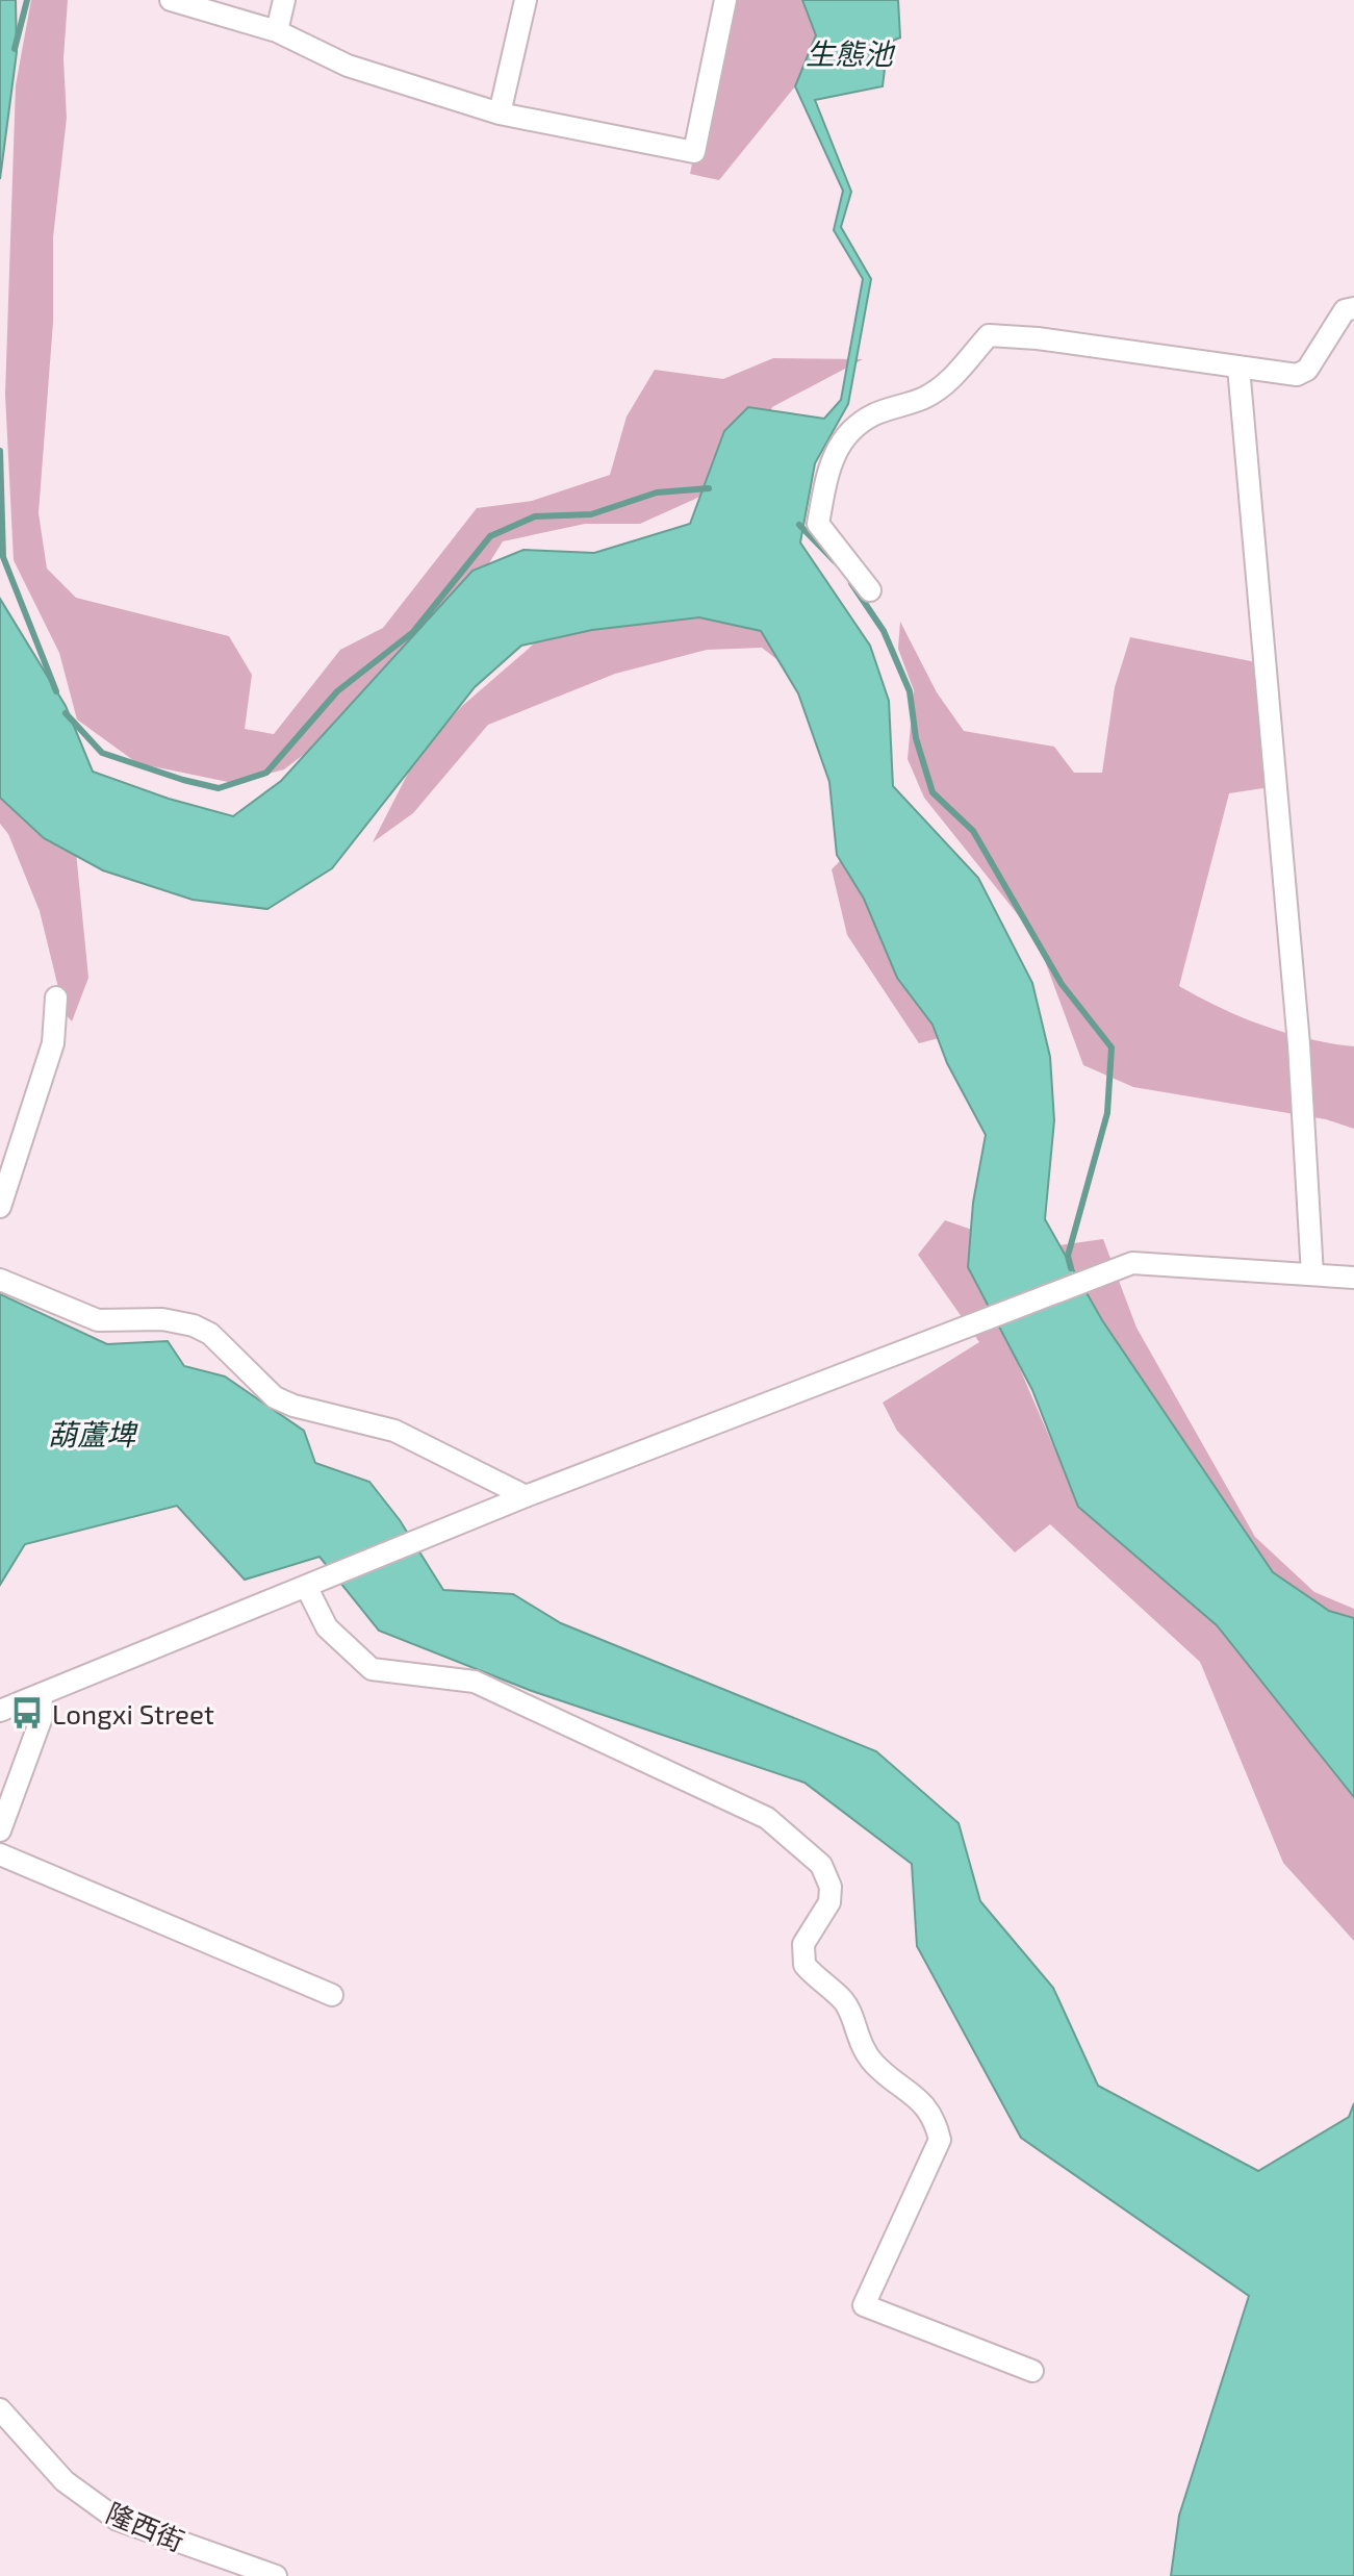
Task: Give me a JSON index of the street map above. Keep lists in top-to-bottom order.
{
  "streets": {
    "street": ["隆西街"]
  },
  "water": ["生態池", "葫蘆埤"],
  "places": {
    "bus stop": ["Longxi Street"]
  }
}
